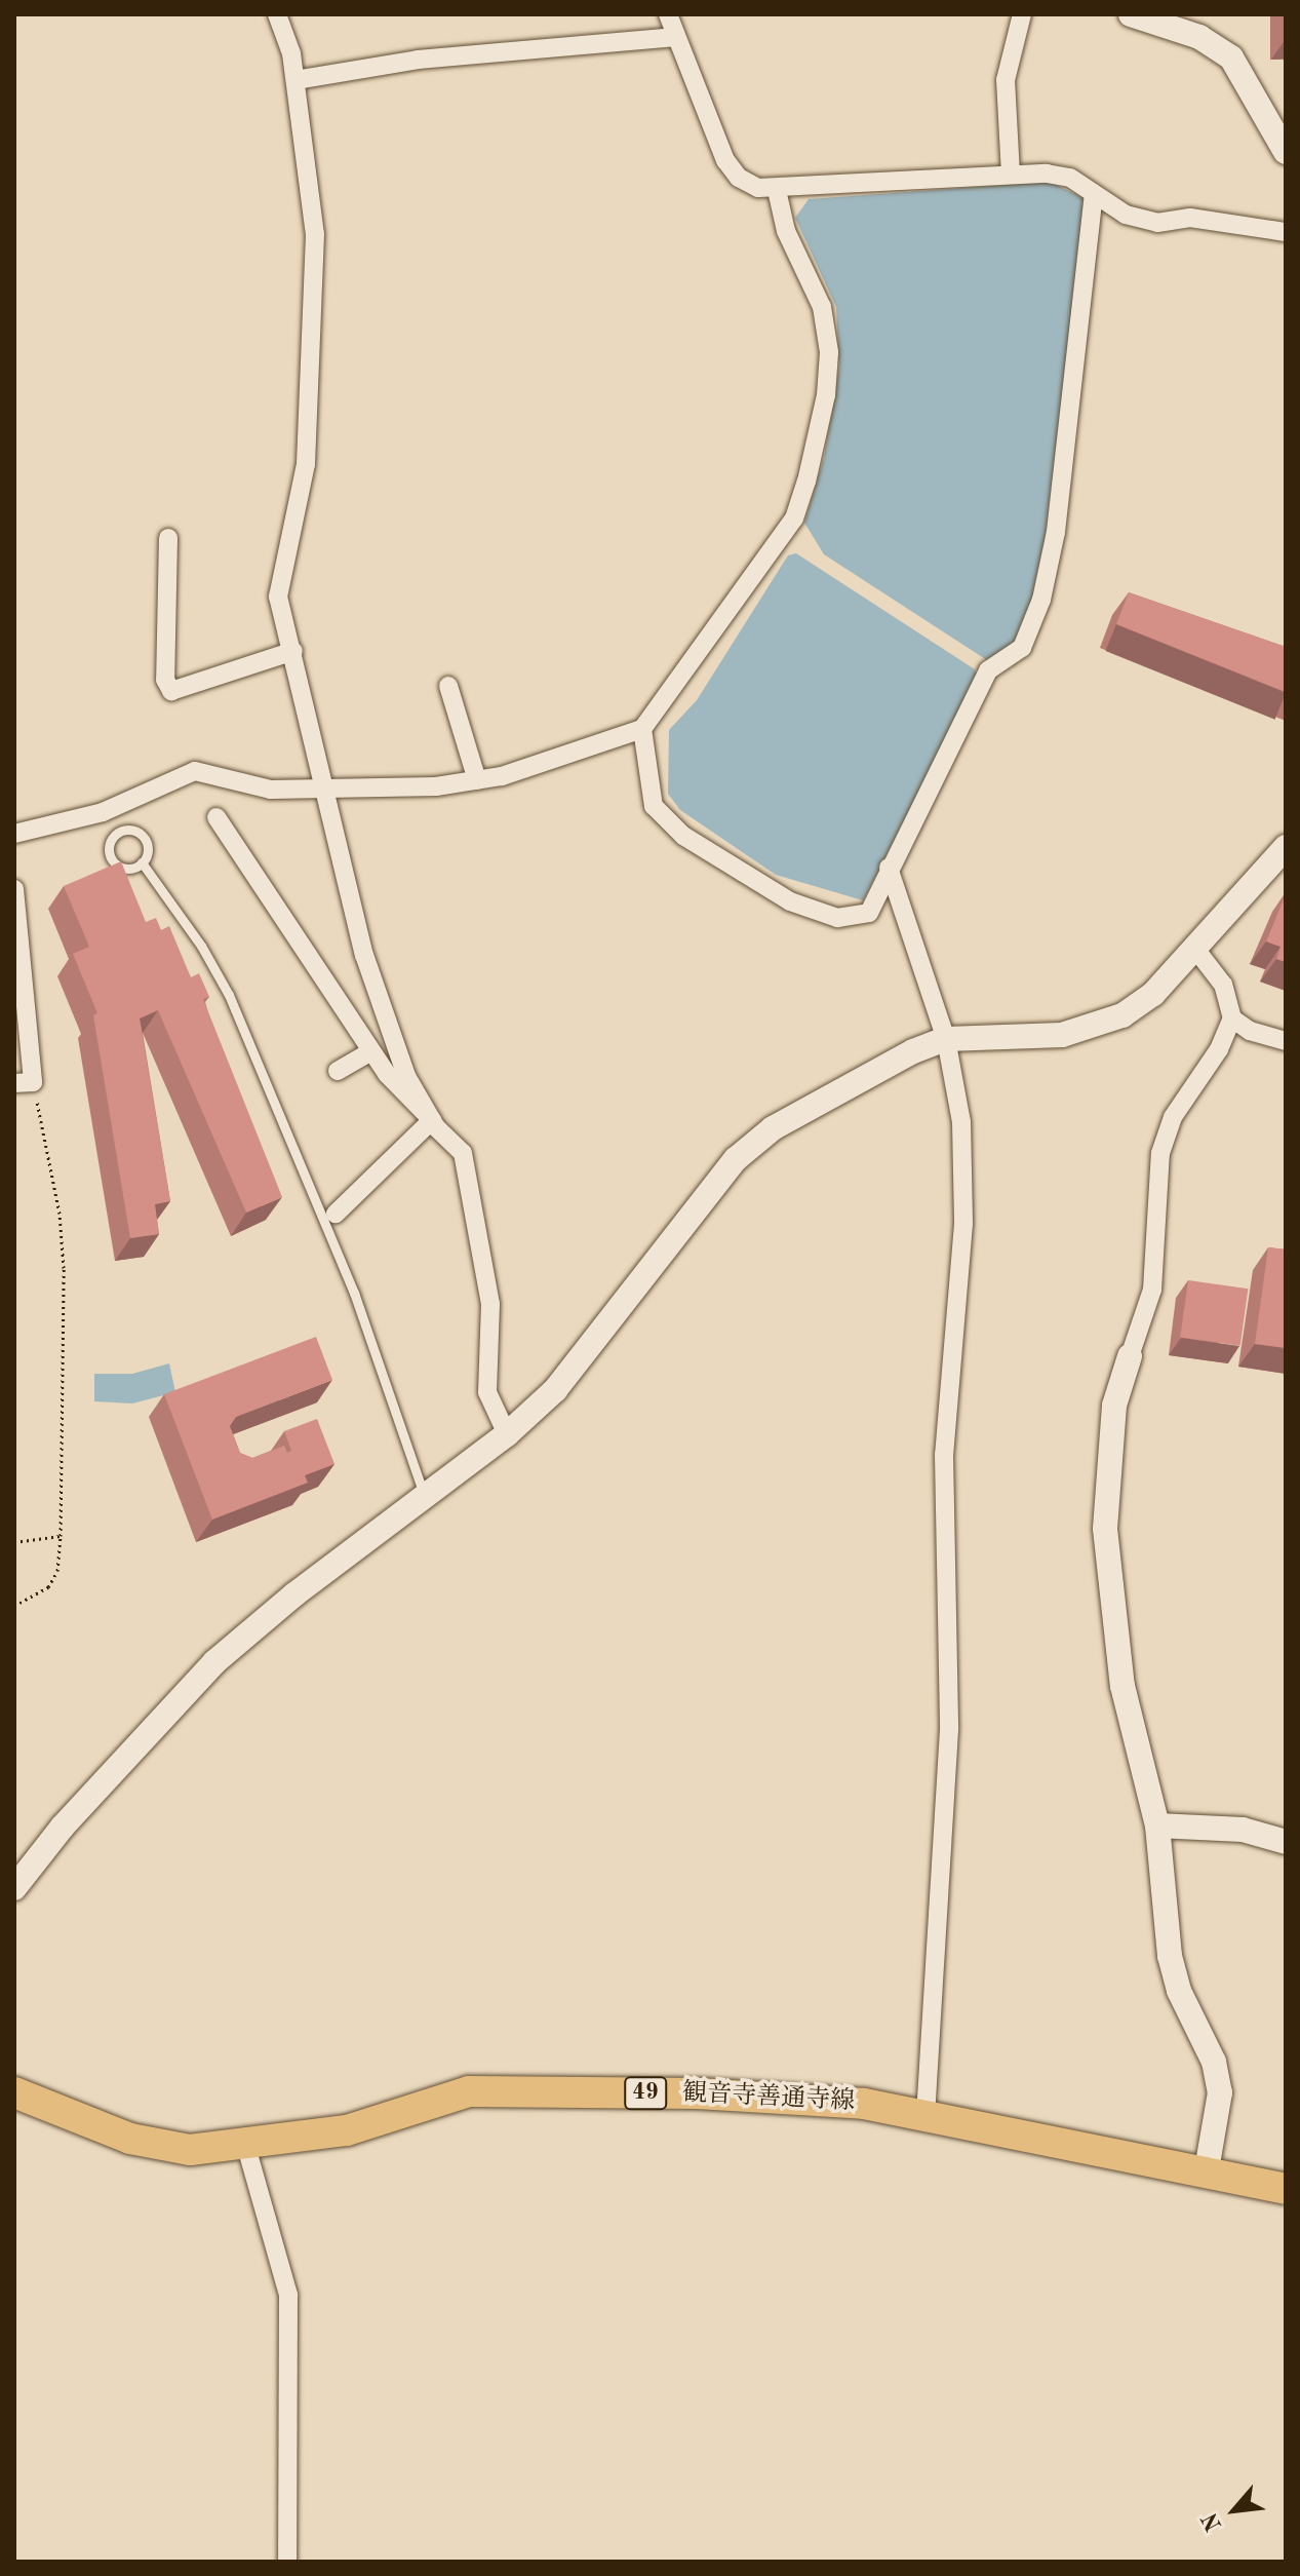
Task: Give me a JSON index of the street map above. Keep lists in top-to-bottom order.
{
  "streets": {
    "main road": ["49", "観音寺善通寺線"]
  },
  "north": "bottom left"
}
